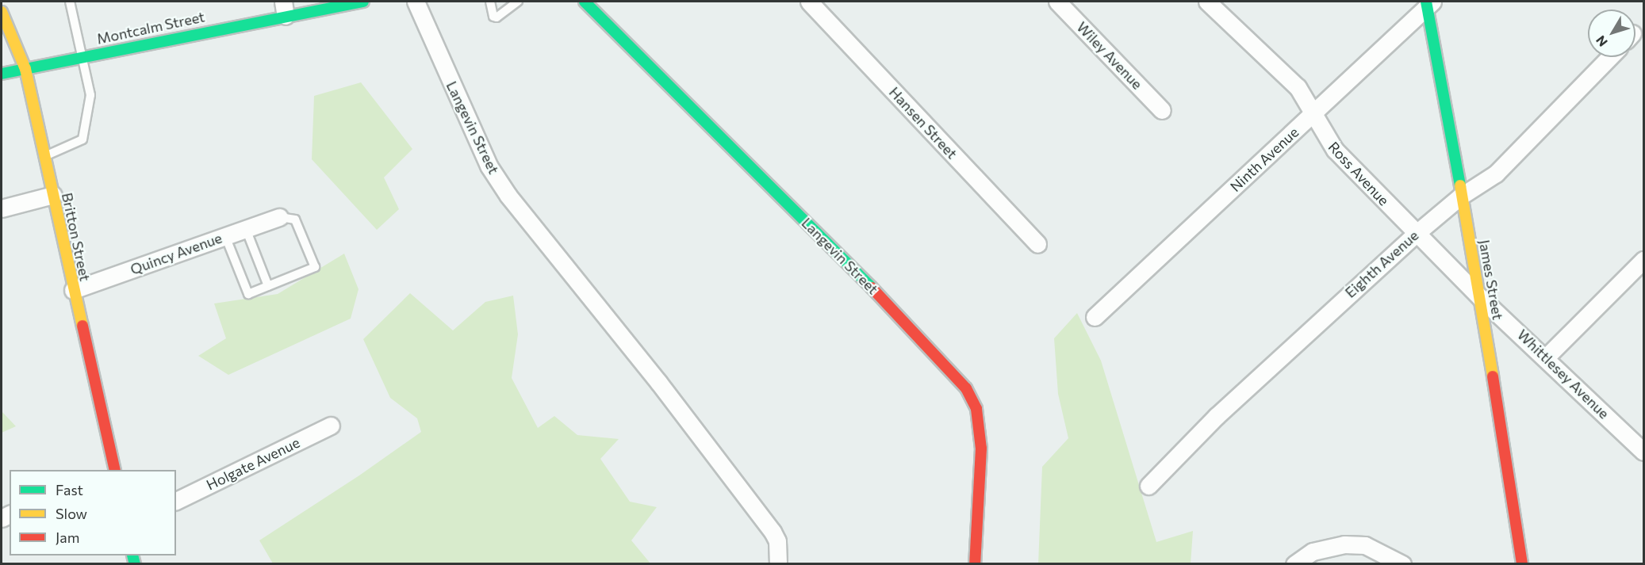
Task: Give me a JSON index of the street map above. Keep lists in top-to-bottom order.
{
  "streets": {
    "street": [
      "Montcalm Street",
      "Wiley Avenue",
      "Hansen Street",
      "Langevin Street",
      "Ninth Avenue",
      "Ross Avenue",
      "Britton Street",
      "Quincy Avenue",
      "Eighth Avenue",
      "James Street",
      "Whittlesey Avenue",
      "Holgate Avenue"
    ]
  },
  "crossings": [
    ["Montcalm Street", "Britton Street"],
    ["Ninth Avenue", "Ross Avenue"],
    ["Ninth Avenue", "James Street"],
    ["Ross Avenue", "Eighth Avenue"],
    ["Ross Avenue", "James Street"],
    ["Ross Avenue", "Whittlesey Avenue"],
    ["Britton Street", "Quincy Avenue"],
    ["Eighth Avenue", "James Street"],
    ["James Street", "Whittlesey Avenue"]
  ],
  "legend": ["Fast", "Slow", "Jam"],
  "north": "bottom left"
}
